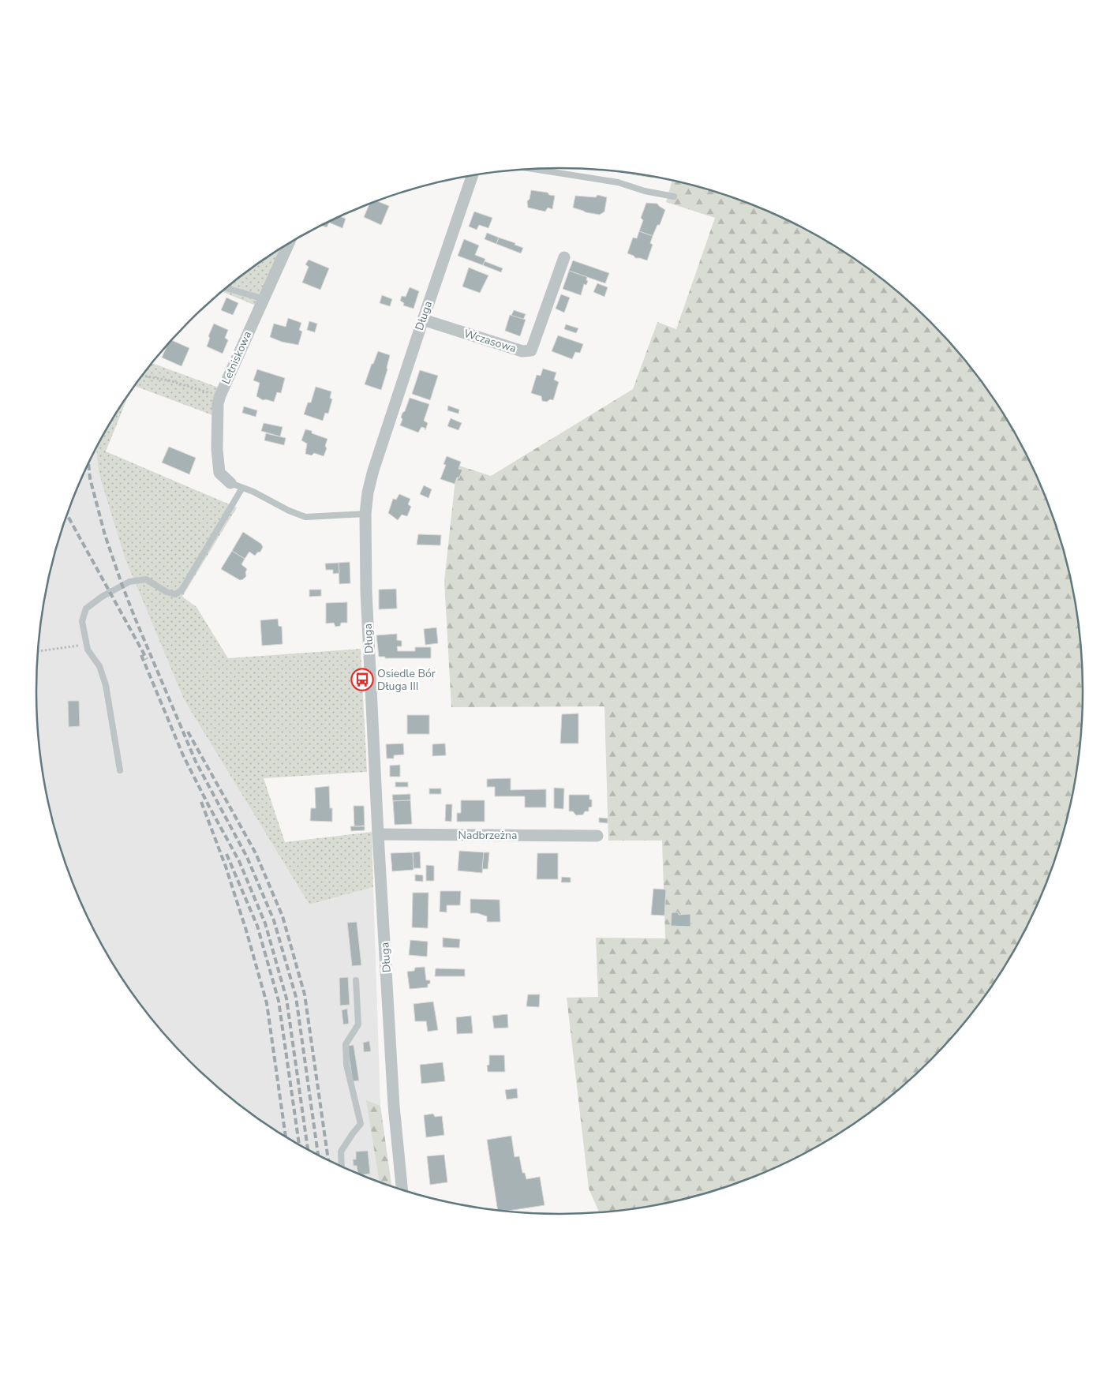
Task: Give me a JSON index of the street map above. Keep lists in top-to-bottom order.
{
  "streets": {
    "street": [
      "Długa",
      "Wczasowa",
      "Letniskowa",
      "Nadbrzeżna"
    ]
  },
  "crossings": [
    ["Długa", "Wczasowa"],
    ["Długa", "Nadbrzeżna"]
  ],
  "places": {
    "bus stop": ["Osiedle Bór Długa III"]
  }
}
